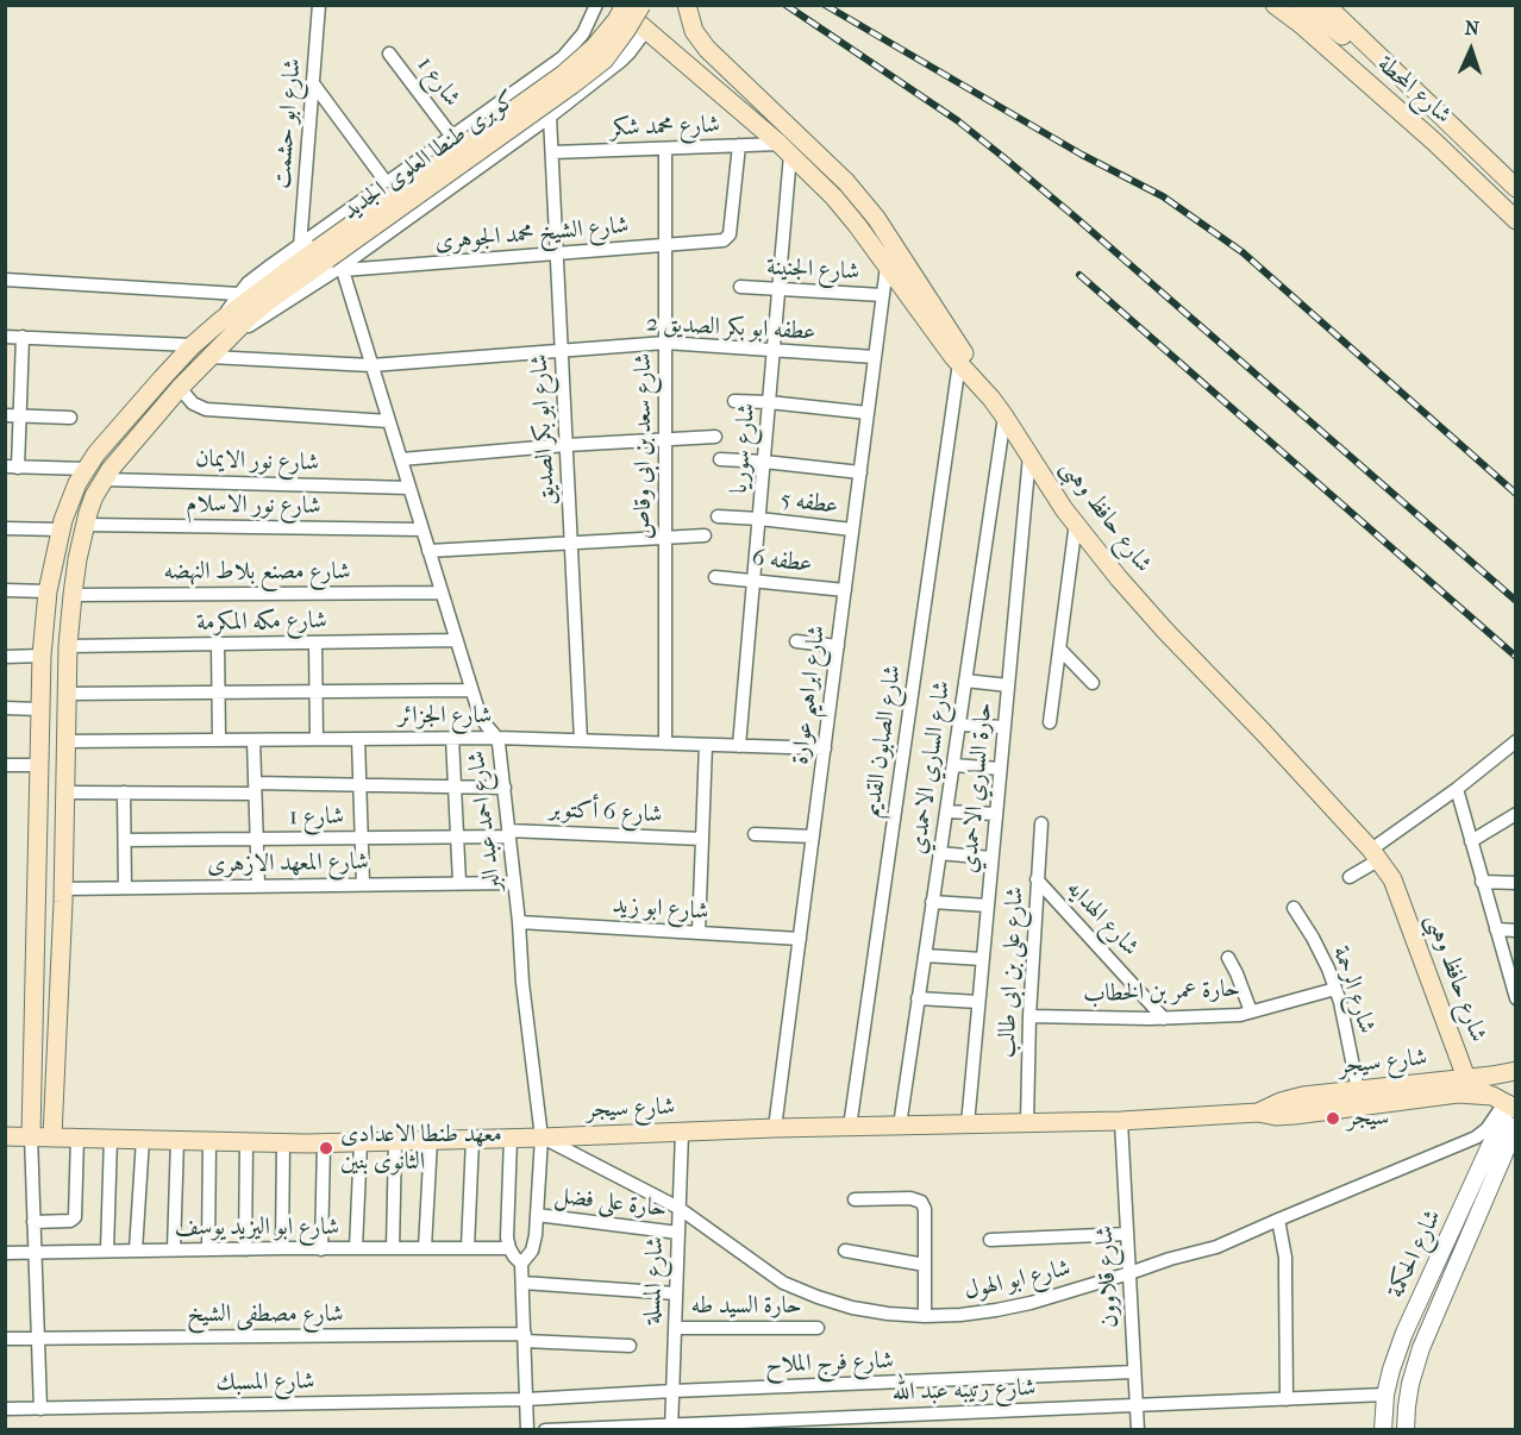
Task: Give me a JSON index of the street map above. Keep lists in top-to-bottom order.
{
  "streets": {
    "main road": [
      "شارع المحطة",
      "كوبرى طنطا العلوى الجديد",
      "شارع حافظ وهبى",
      "شارع سيجر"
    ],
    "street": [
      "شارع 1",
      "شارع ابو حشمت",
      "شارع محمد شكر",
      "شارع الشيخ محمد الجوهرى",
      "شارع الجنينة",
      "عطفه ابو بكر الصديق 2",
      "شارع ابو بكر الصديق",
      "شارع سعد بن ابى وقاص",
      "شارع سوريا",
      "شارع نور الايمان",
      "عطفه 5",
      "شارع نور الاسلام",
      "عطفه 6",
      "شارع مصنع بلاط النهضه",
      "شارع مكه المكرمة",
      "شارع ابراهيم عوارة",
      "شارع الجزائر",
      "شارع الصابون القديم",
      "شارع الساري الاحمدي",
      "حارة الساري الاحمدي",
      "شارع 6 أكتوبر",
      "شارع احمد عبد البر",
      "شارع المعهد الازهرى",
      "شارع ابو زيد",
      "شارع الهدايه",
      "شارع على بن ابى طالب",
      "شارع الرحمة",
      "حارة عمر بن الخطاب",
      "حارة على فضل",
      "شارع ابو اليزيد يوسف",
      "شارع الحكمة",
      "شارع قلاوون",
      "شارع المسلة",
      "شارع ابو الهول",
      "حارة السيد طه",
      "شارع مصطفى الشيخ",
      "شارع فرج الملاح",
      "شارع المسبك",
      "شارع رتيبه عبد الله"
    ]
  },
  "crossings": [
    ["شارع 1", "شارع 6 أكتوبر"],
    ["شارع 1", "شارع احمد عبد البر"],
    ["شارع ابو حشمت", "كوبرى طنطا العلوى الجديد"],
    ["شارع ابو حشمت", "شارع الشيخ محمد الجوهرى"],
    ["شارع ابو حشمت", "شارع احمد عبد البر"],
    ["شارع محمد شكر", "شارع الشيخ محمد الجوهرى"],
    ["شارع محمد شكر", "شارع ابو بكر الصديق"],
    ["شارع محمد شكر", "شارع سعد بن ابى وقاص"],
    ["شارع محمد شكر", "شارع سوريا"],
    ["شارع محمد شكر", "شارع حافظ وهبى"],
    ["كوبرى طنطا العلوى الجديد", "شارع الشيخ محمد الجوهرى"],
    ["كوبرى طنطا العلوى الجديد", "شارع احمد عبد البر"],
    ["شارع الشيخ محمد الجوهرى", "شارع ابو بكر الصديق"],
    ["شارع الشيخ محمد الجوهرى", "شارع سعد بن ابى وقاص"],
    ["شارع الشيخ محمد الجوهرى", "شارع احمد عبد البر"],
    ["شارع الجنينة", "شارع سوريا"],
    ["شارع الجنينة", "شارع ابراهيم عوارة"],
    ["عطفه ابو بكر الصديق 2", "شارع ابو بكر الصديق"],
    ["عطفه ابو بكر الصديق 2", "شارع سعد بن ابى وقاص"],
    ["عطفه ابو بكر الصديق 2", "شارع سوريا"],
    ["عطفه ابو بكر الصديق 2", "شارع ابراهيم عوارة"],
    ["عطفه ابو بكر الصديق 2", "شارع احمد عبد البر"],
    ["شارع ابو بكر الصديق", "شارع الجزائر"],
    ["شارع سعد بن ابى وقاص", "شارع الجزائر"],
    ["شارع سوريا", "عطفه 5"],
    ["شارع سوريا", "شارع حافظ وهبى"],
    ["شارع سوريا", "عطفه 6"],
    ["شارع سوريا", "شارع الجزائر"],
    ["شارع نور الايمان", "شارع احمد عبد البر"],
    ["عطفه 5", "شارع ابراهيم عوارة"],
    ["شارع نور الاسلام", "شارع احمد عبد البر"],
    ["شارع حافظ وهبى", "شارع ابراهيم عوارة"],
    ["شارع حافظ وهبى", "شارع الصابون القديم"],
    ["شارع حافظ وهبى", "شارع الساري الاحمدي"],
    ["شارع حافظ وهبى", "حارة الساري الاحمدي"],
    ["شارع حافظ وهبى", "شارع سيجر"],
    ["شارع حافظ وهبى", "شارع الحكمة"],
    ["شارع حافظ وهبى", "شارع ابو الهول"],
    ["عطفه 6", "شارع ابراهيم عوارة"],
    ["شارع مصنع بلاط النهضه", "شارع احمد عبد البر"],
    ["شارع مكه المكرمة", "شارع احمد عبد البر"],
    ["شارع ابراهيم عوارة", "شارع الجزائر"],
    ["شارع ابراهيم عوارة", "شارع ابو زيد"],
    ["شارع ابراهيم عوارة", "شارع سيجر"],
    ["شارع الجزائر", "شارع احمد عبد البر"],
    ["شارع الصابون القديم", "شارع سيجر"],
    ["شارع الساري الاحمدي", "شارع سيجر"],
    ["حارة الساري الاحمدي", "شارع سيجر"],
    ["شارع 6 أكتوبر", "شارع احمد عبد البر"],
    ["شارع احمد عبد البر", "شارع المعهد الازهرى"],
    ["شارع احمد عبد البر", "شارع ابو زيد"],
    ["شارع احمد عبد البر", "شارع سيجر"],
    ["شارع احمد عبد البر", "حارة على فضل"],
    ["شارع احمد عبد البر", "شارع ابو الهول"],
    ["شارع احمد عبد البر", "شارع مصطفى الشيخ"],
    ["شارع احمد عبد البر", "شارع فرج الملاح"],
    ["شارع احمد عبد البر", "شارع المسبك"],
    ["شارع الهدايه", "شارع على بن ابى طالب"],
    ["شارع الهدايه", "حارة عمر بن الخطاب"],
    ["شارع على بن ابى طالب", "حارة عمر بن الخطاب"],
    ["شارع على بن ابى طالب", "شارع سيجر"],
    ["شارع الرحمة", "حارة عمر بن الخطاب"],
    ["شارع الرحمة", "شارع سيجر"],
    ["شارع سيجر", "شارع الحكمة"],
    ["شارع سيجر", "شارع قلاوون"],
    ["شارع سيجر", "شارع المسلة"],
    ["شارع سيجر", "شارع ابو الهول"],
    ["حارة على فضل", "شارع المسلة"],
    ["شارع الحكمة", "شارع ابو الهول"],
    ["شارع الحكمة", "شارع رتيبه عبد الله"],
    ["شارع قلاوون", "شارع ابو الهول"],
    ["شارع قلاوون", "شارع فرج الملاح"],
    ["شارع قلاوون", "شارع رتيبه عبد الله"],
    ["شارع المسلة", "شارع ابو الهول"],
    ["شارع المسلة", "حارة السيد طه"],
    ["شارع المسلة", "شارع فرج الملاح"],
    ["شارع المسلة", "شارع رتيبه عبد الله"],
    ["شارع فرج الملاح", "شارع المسبك"]
  ],
  "places": ["سيجر", "معهد طنطا الاعدادى الثانوى بنين"],
  "north": "top"
}
